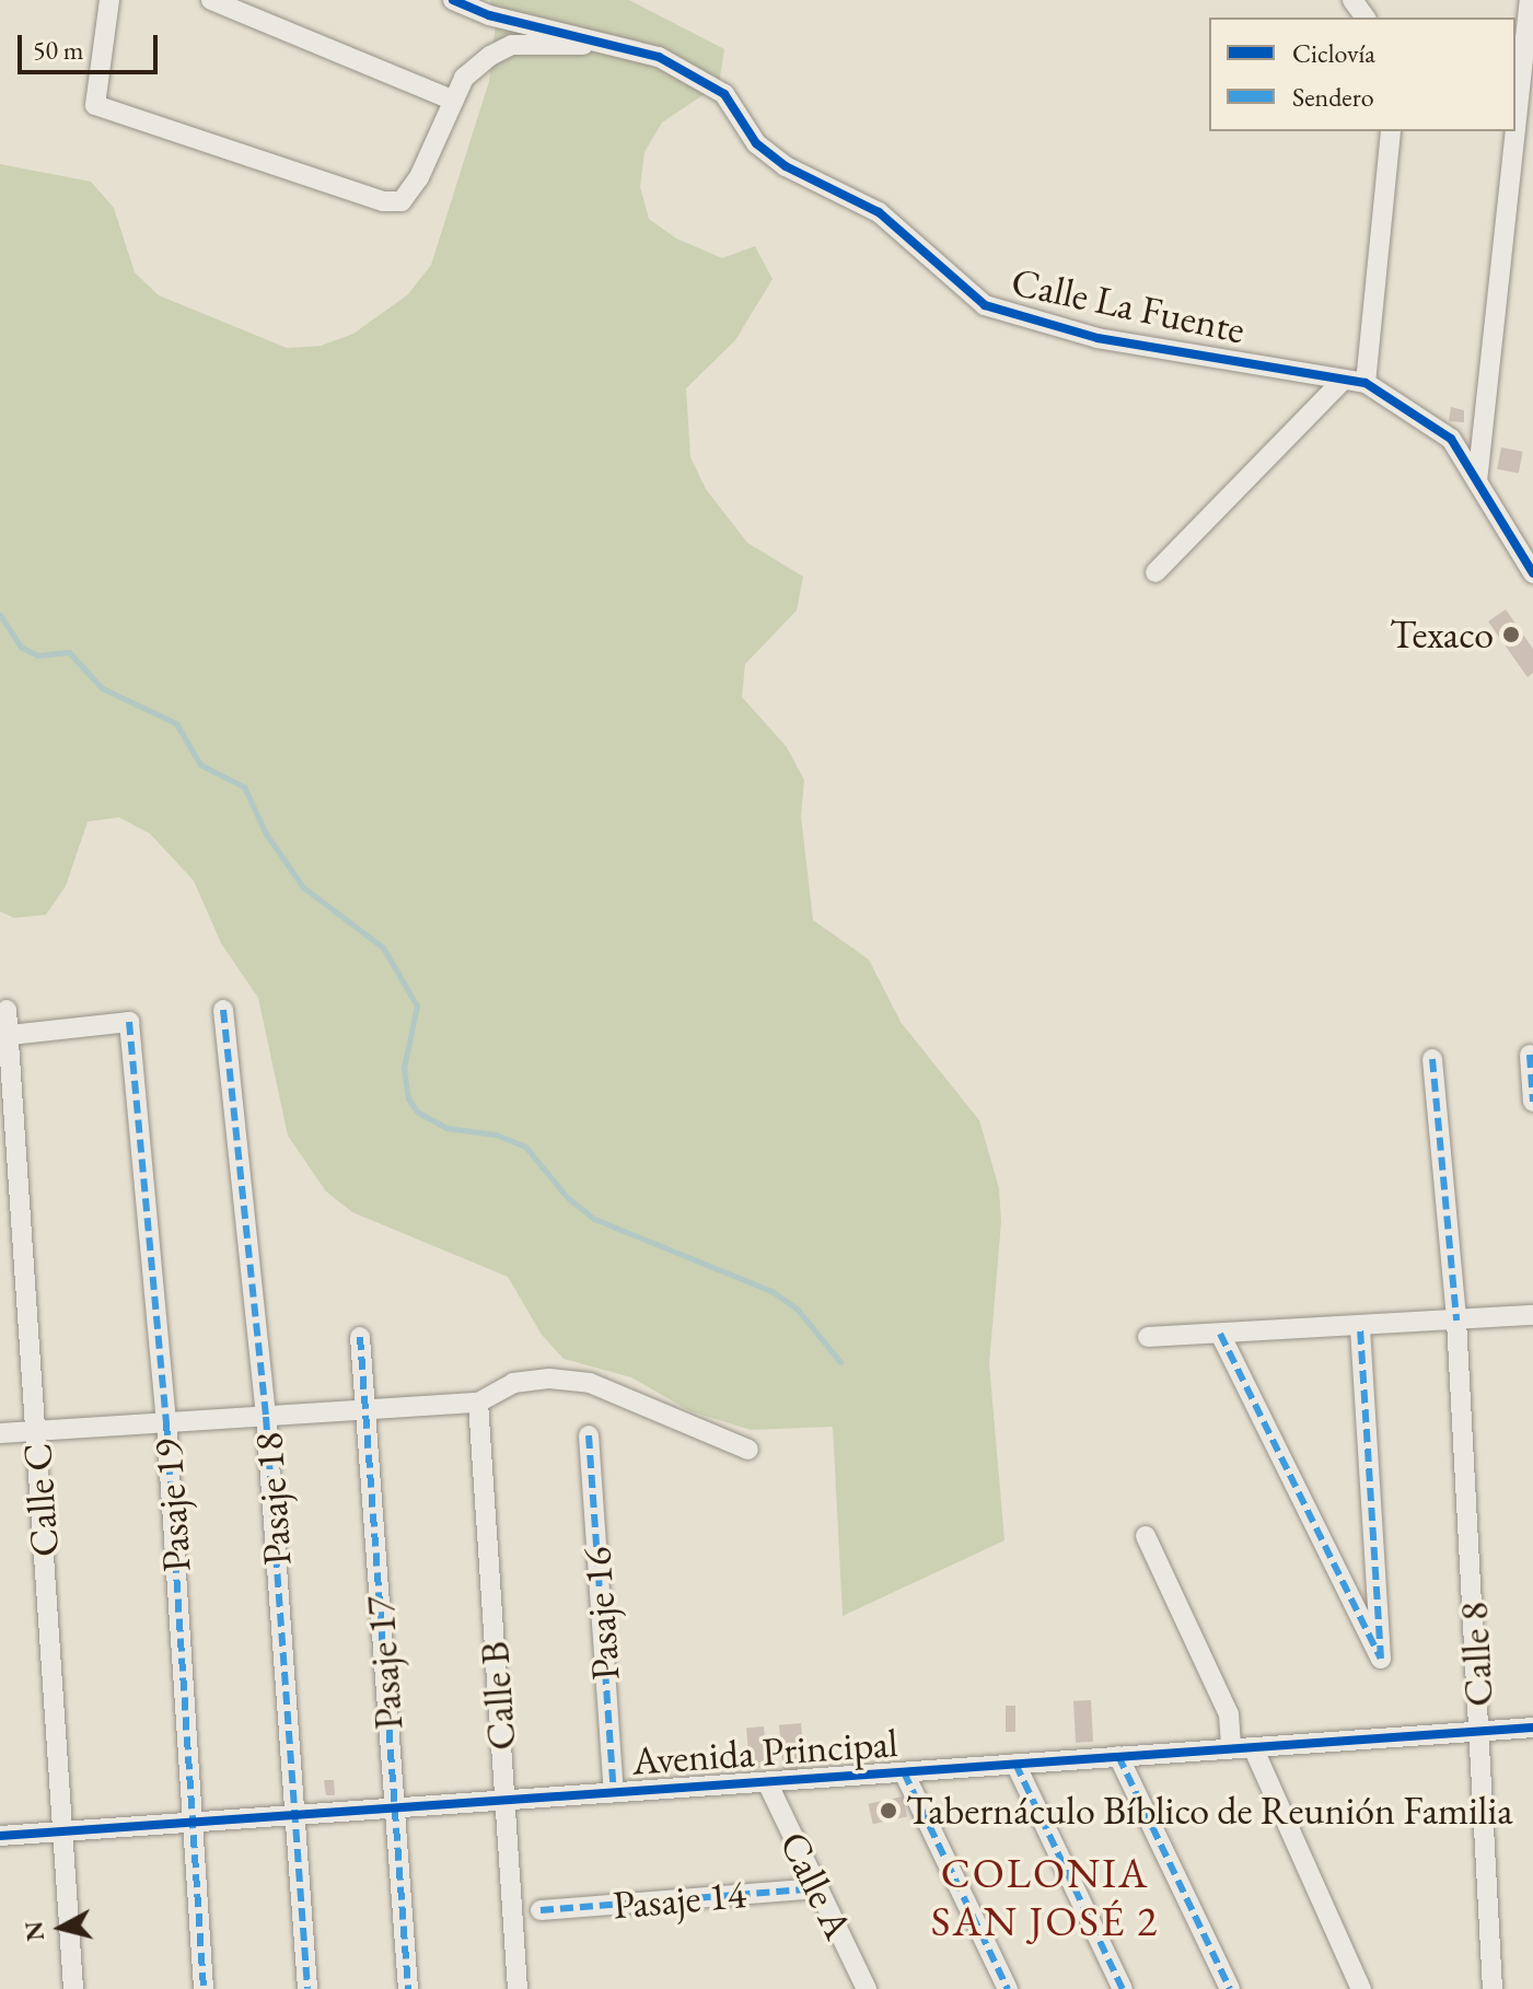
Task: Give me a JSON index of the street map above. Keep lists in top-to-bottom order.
{
  "streets": {
    "street": [
      "Calle La Fuente",
      "Pasaje 18",
      "Calle C",
      "Pasaje 19",
      "Pasaje 16",
      "Calle 8",
      "Pasaje 17",
      "Calle B",
      "Avenida Principal",
      "Calle A",
      "Pasaje 14"
    ]
  },
  "crossings": [
    ["Pasaje 18", "Avenida Principal"],
    ["Calle C", "Pasaje 19"],
    ["Calle C", "Avenida Principal"],
    ["Pasaje 19", "Avenida Principal"],
    ["Pasaje 16", "Avenida Principal"],
    ["Calle 8", "Avenida Principal"],
    ["Pasaje 17", "Avenida Principal"],
    ["Calle B", "Avenida Principal"],
    ["Avenida Principal", "Calle A"],
    ["Calle A", "Pasaje 14"]
  ],
  "districts": ["COLONIA SAN JOSÉ 2"],
  "places": ["Texaco", "Tabernáculo Bíblico de Reunión Familia"],
  "legend": ["Ciclovía", "Sendero"],
  "scale_bar": "50 m",
  "north": "left"
}
